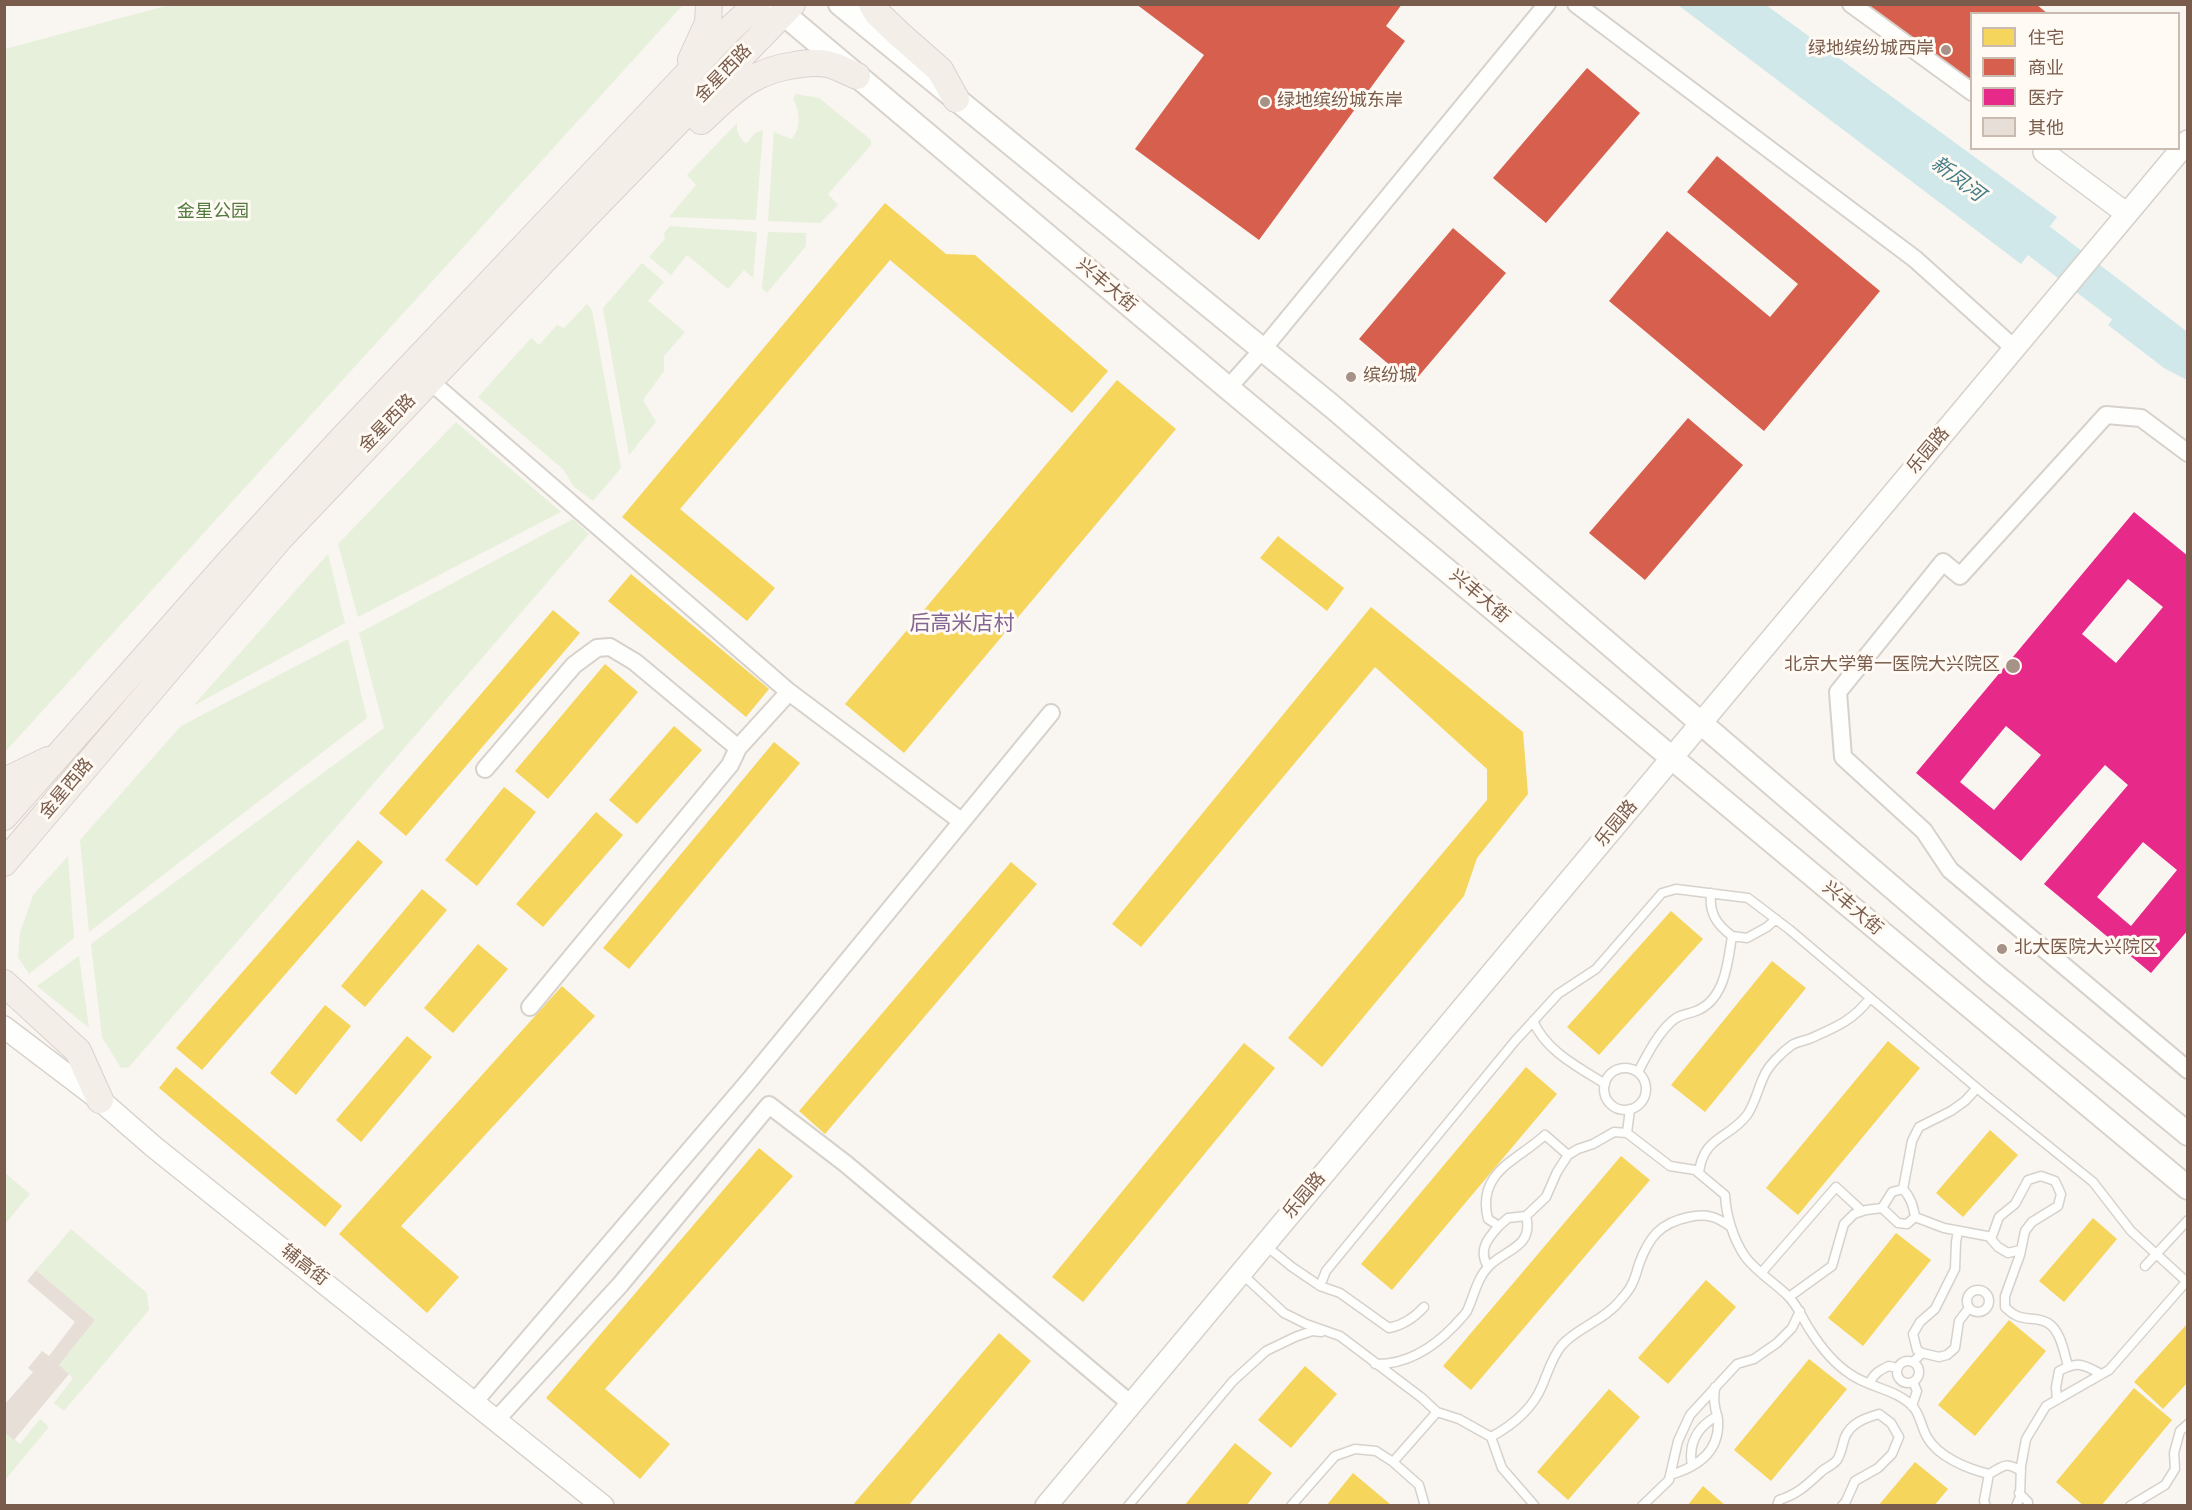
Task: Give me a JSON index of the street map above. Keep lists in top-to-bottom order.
{
  "streets": {
    "main road": ["金星西路", "兴丰大街"],
    "street": ["乐园路", "辅高街"]
  },
  "crossings": [
    ["金星西路", "兴丰大街"],
    ["兴丰大街", "乐园路"]
  ],
  "districts": ["后高米店村"],
  "water": ["新凤河"],
  "parks": ["金星公园"],
  "places": [
    "绿地缤纷城西岸",
    "绿地缤纷城东岸",
    "缤纷城",
    "北京大学第一医院大兴院区",
    "北大医院大兴院区"
  ],
  "legend": [
    "住宅",
    "商业",
    "医疗",
    "其他"
  ]
}
